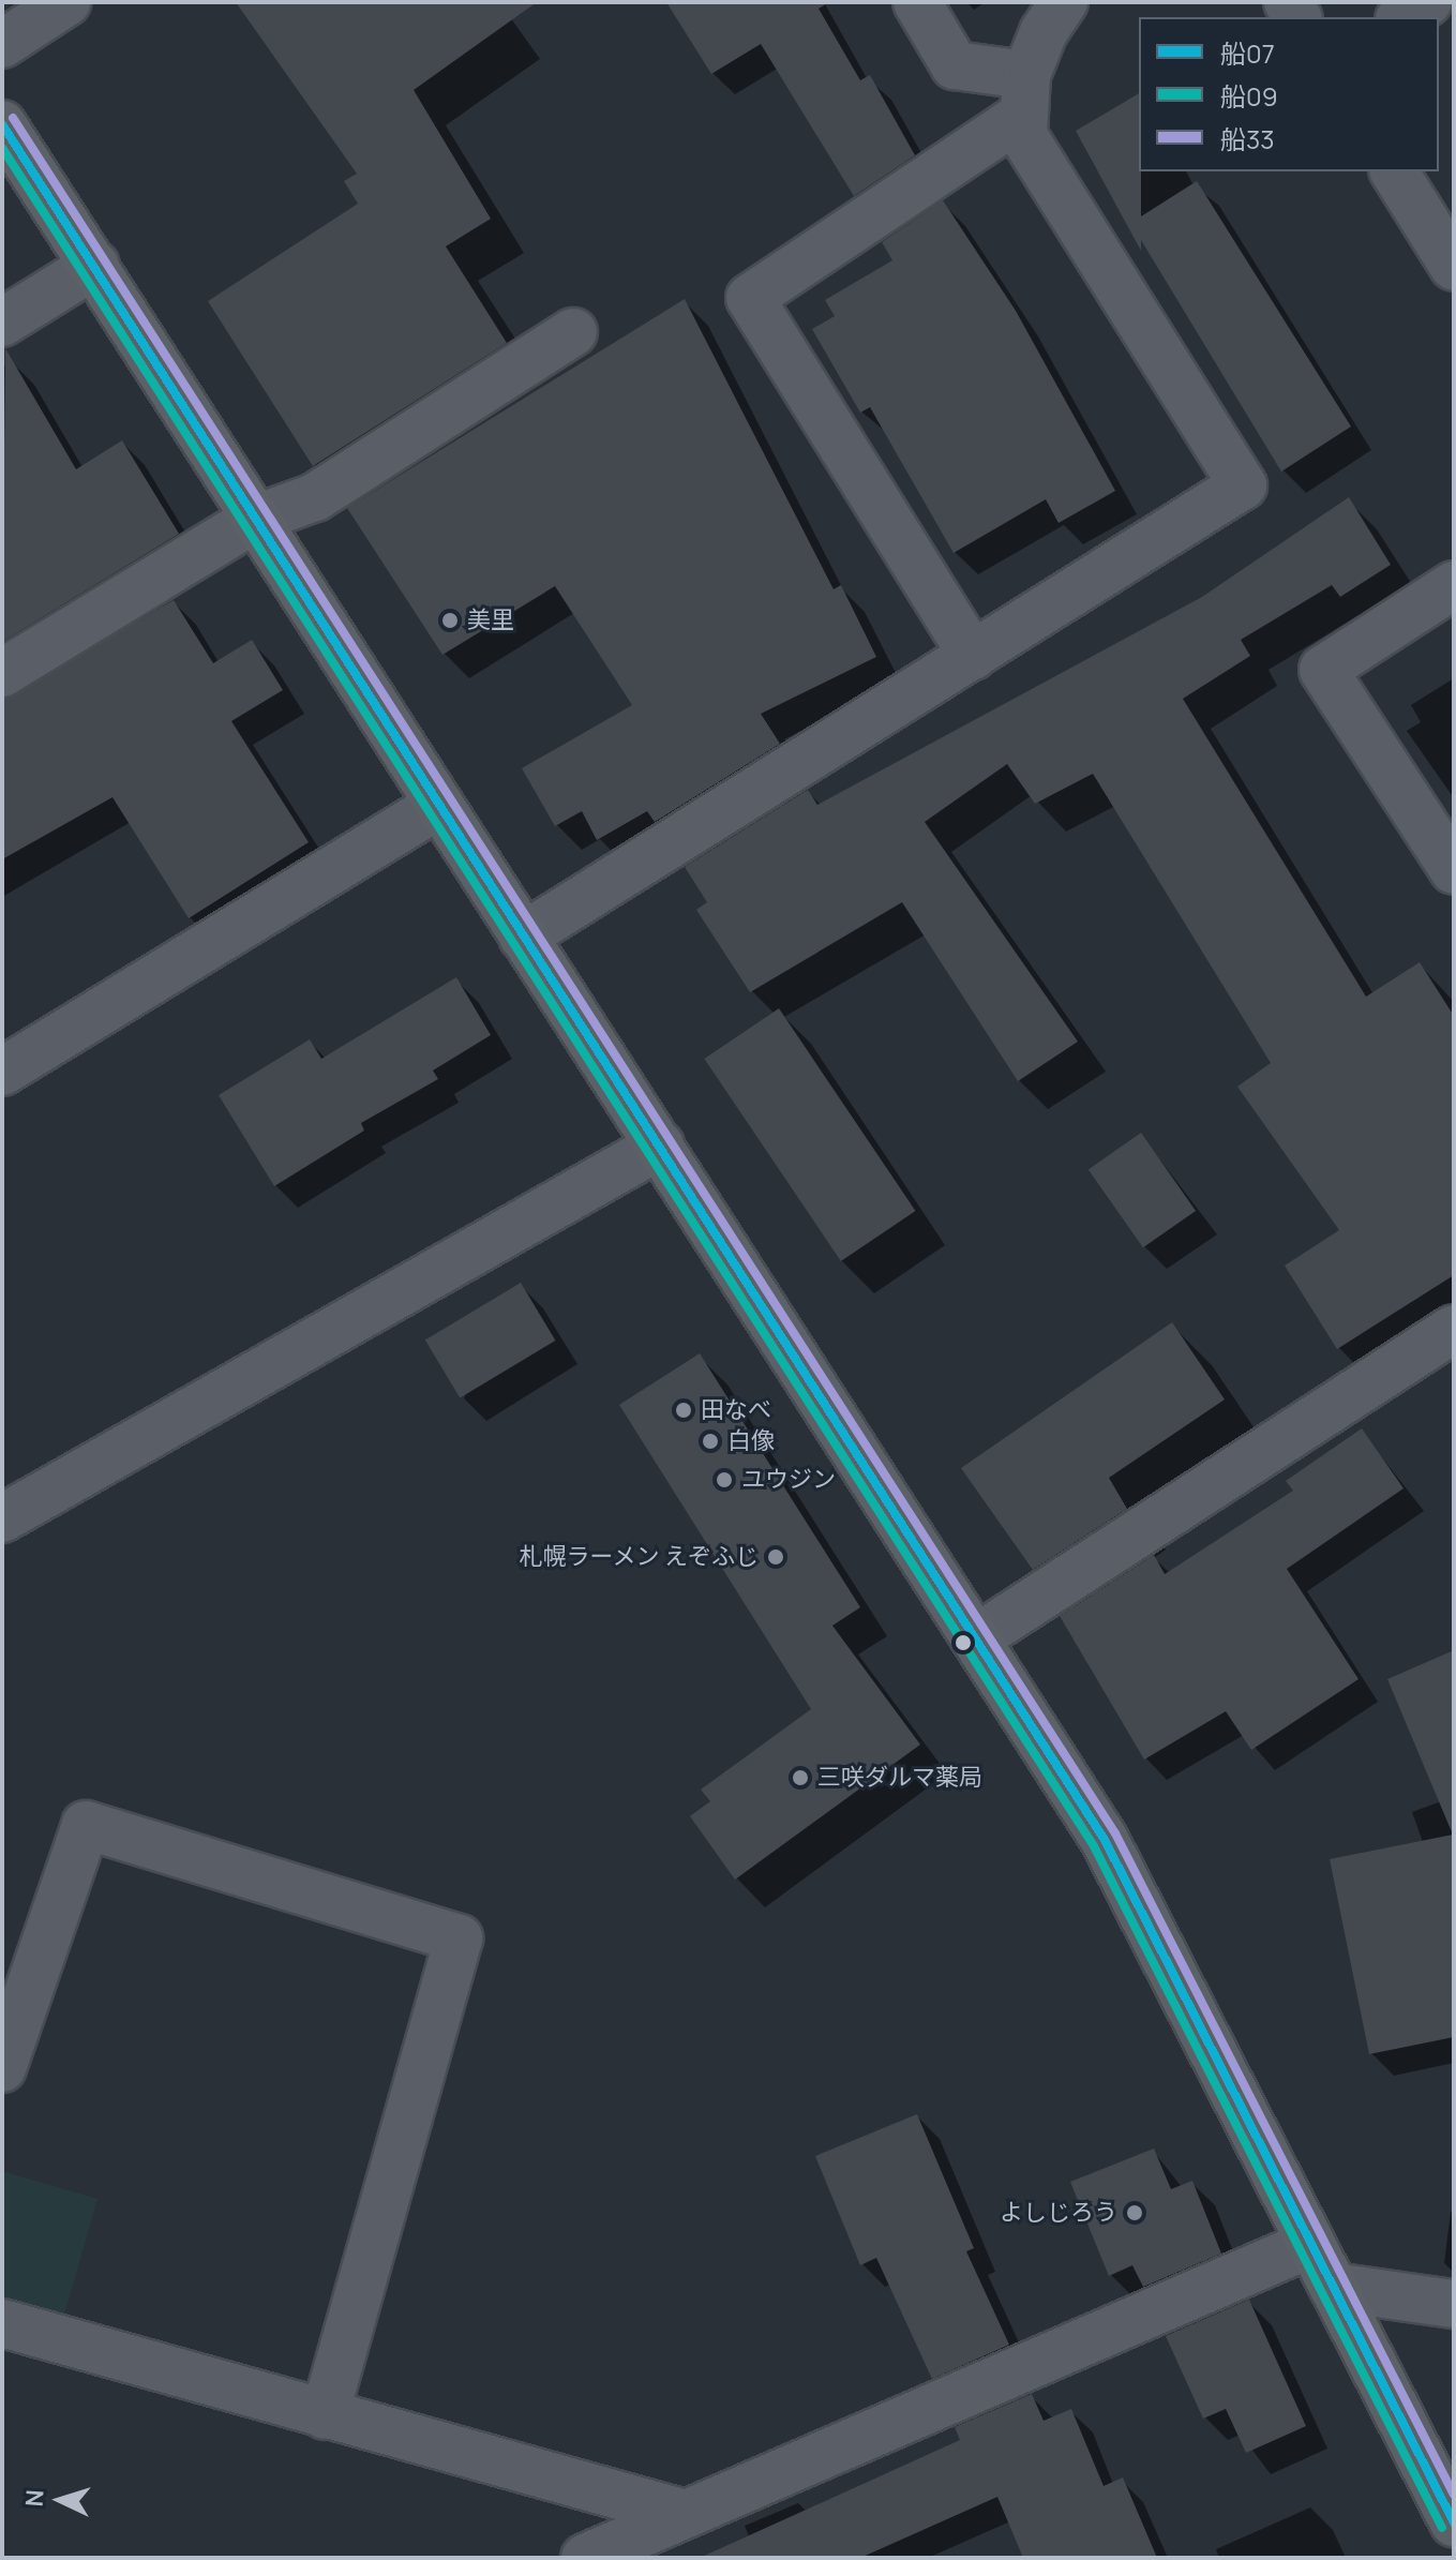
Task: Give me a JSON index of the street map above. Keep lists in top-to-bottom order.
{
  "places": [
    "美里",
    "田なべ",
    "白像",
    "ユウジン",
    "札幌ラーメン えぞふじ",
    "三咲ダルマ薬局",
    "よしじろう"
  ],
  "lines": ["transit line 船33", "transit line 船07", "transit line 船09"],
  "legend": ["船07", "船09", "船33"],
  "north": "left"
}
